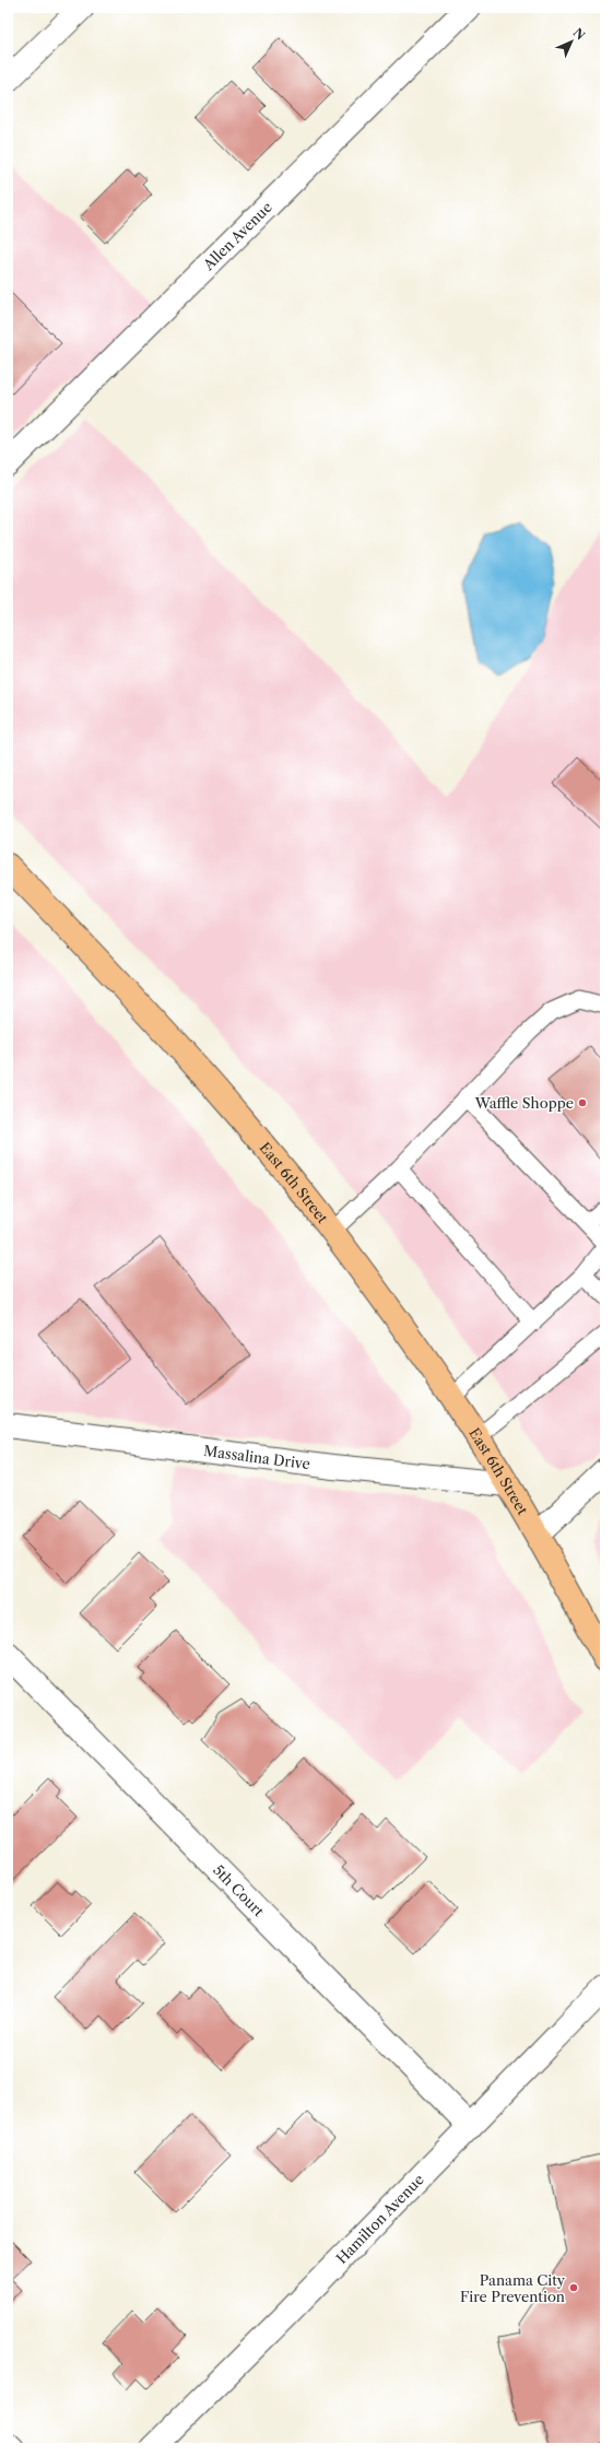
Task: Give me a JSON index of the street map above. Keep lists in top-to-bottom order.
{
  "streets": {
    "main road": ["East 6th Street"],
    "street": [
      "Allen Avenue",
      "Massalina Drive",
      "5th Court",
      "Hamilton Avenue"
    ]
  },
  "crossings": [
    ["East 6th Street", "Massalina Drive"],
    ["5th Court", "Hamilton Avenue"]
  ],
  "places": ["Waffle Shoppe", "Panama City Fire Prevention"],
  "north": "top right"
}
